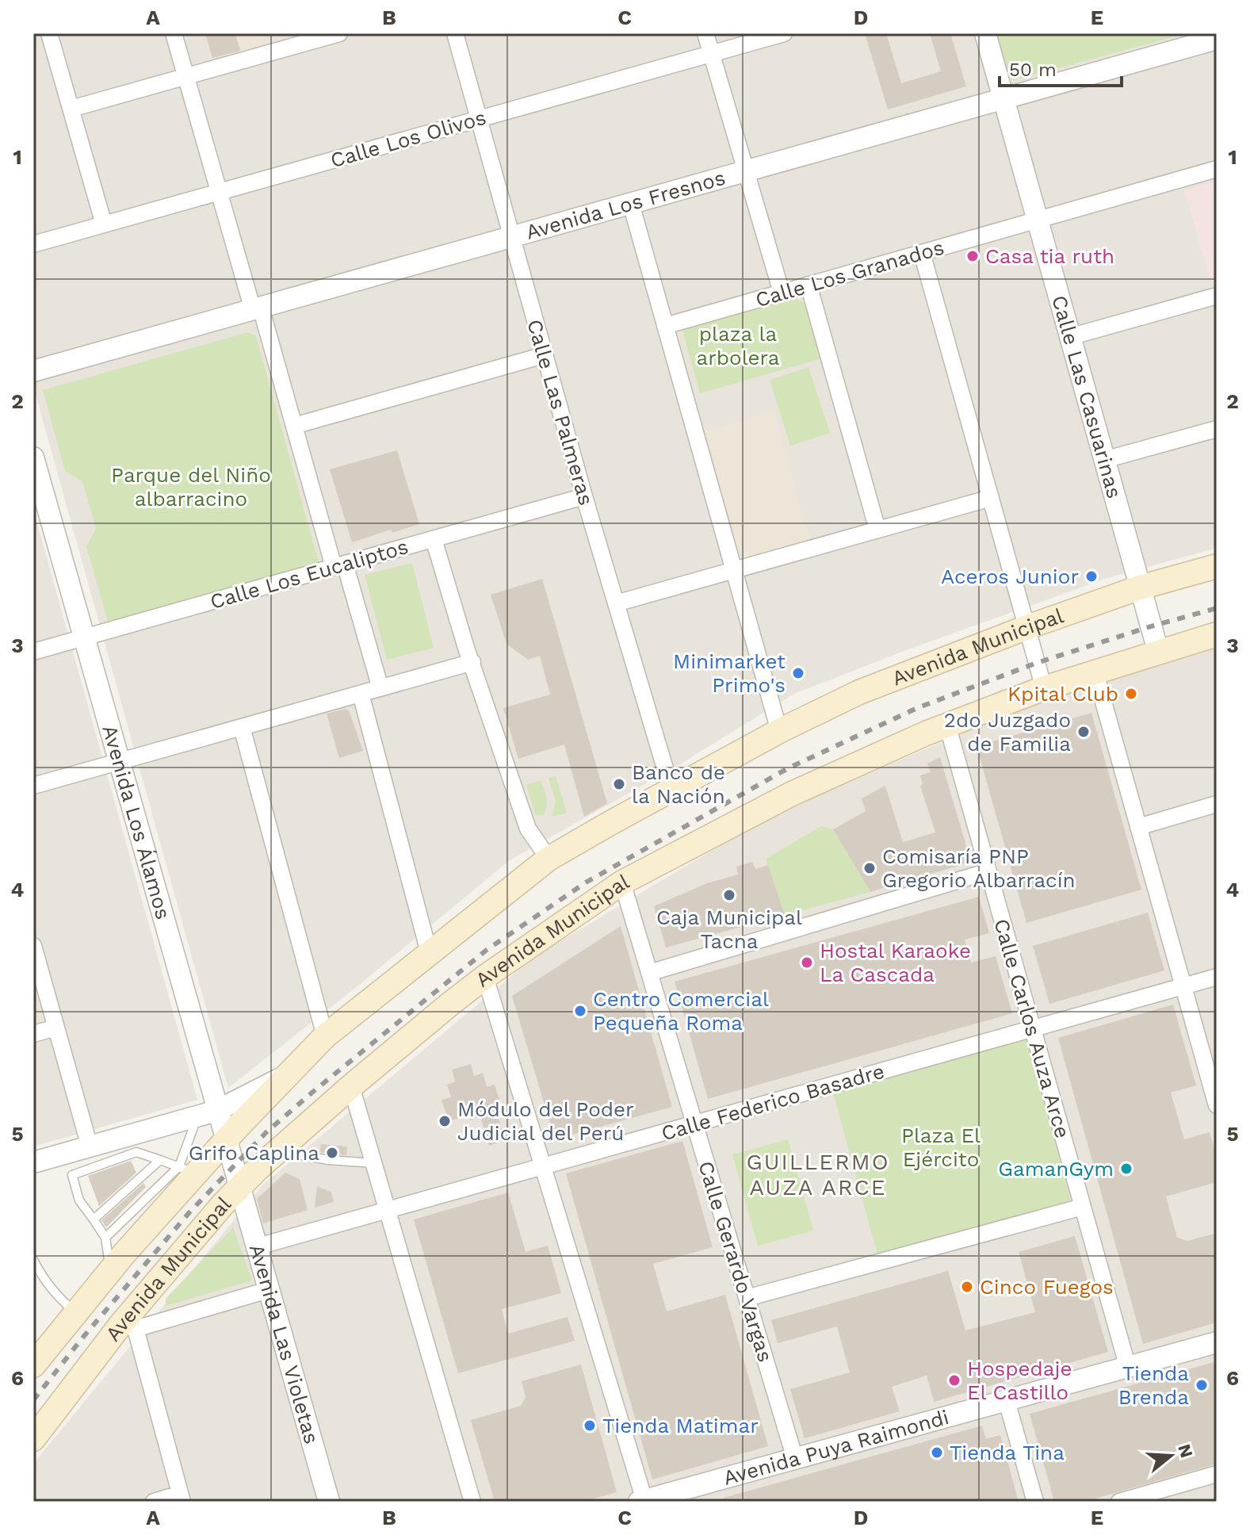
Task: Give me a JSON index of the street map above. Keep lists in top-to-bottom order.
{
  "streets": {
    "main road": ["Avenida Municipal"],
    "street": [
      "Calle Los Olivos",
      "Avenida Los Fresnos",
      "Calle Los Granados",
      "Calle Las Casuarinas",
      "Calle Las Palmeras",
      "Calle Los Eucaliptos",
      "Avenida Los Álamos",
      "Calle Carlos Auza Arce",
      "Calle Federico Basadre",
      "Calle Gerardo Vargas",
      "Avenida Las Violetas",
      "Avenida Puya Raimondi"
    ]
  },
  "crossings": [
    ["Calle Los Olivos", "Calle Las Palmeras"],
    ["Avenida Los Fresnos", "Calle Las Casuarinas"],
    ["Avenida Los Fresnos", "Calle Las Palmeras"],
    ["Calle Los Granados", "Calle Las Casuarinas"],
    ["Calle Las Casuarinas", "Avenida Municipal"],
    ["Calle Las Palmeras", "Calle Los Eucaliptos"],
    ["Calle Las Palmeras", "Avenida Municipal"],
    ["Calle Los Eucaliptos", "Avenida Los Álamos"],
    ["Avenida Municipal", "Avenida Los Álamos"],
    ["Avenida Municipal", "Calle Carlos Auza Arce"],
    ["Avenida Municipal", "Calle Gerardo Vargas"],
    ["Avenida Municipal", "Avenida Las Violetas"],
    ["Avenida Los Álamos", "Avenida Las Violetas"],
    ["Calle Carlos Auza Arce", "Calle Federico Basadre"],
    ["Calle Carlos Auza Arce", "Avenida Puya Raimondi"],
    ["Calle Federico Basadre", "Calle Gerardo Vargas"],
    ["Calle Federico Basadre", "Avenida Las Violetas"],
    ["Calle Gerardo Vargas", "Avenida Puya Raimondi"]
  ],
  "districts": ["GUILLERMO AUZA ARCE"],
  "parks": ["plaza la arbolera", "Parque del Niño albarracino", "Plaza El Ejército"],
  "places": [
    "Casa tia ruth",
    "Aceros Junior",
    "Minimarket Primo's",
    "Kpital Club",
    "2do Juzgado de Familia",
    "Banco de la Nación",
    "Comisaría PNP Gregorio Albarracín",
    "Caja Municipal Tacna",
    "Hostal Karaoke La Cascada",
    "Centro Comercial Pequeña Roma",
    "Módulo del Poder Judicial del Perú",
    "Grifo Caplina",
    "GamanGym",
    "Cinco Fuegos",
    "Hospedaje El Castillo",
    "Tienda Brenda",
    "Tienda Matimar",
    "Tienda Tina"
  ],
  "scale_bar": "50 m",
  "north": "right",
  "grid": {
    "columns": [
      "A",
      "B",
      "C",
      "D",
      "E"
    ],
    "rows": [
      "1",
      "2",
      "3",
      "4",
      "5",
      "6"
    ]
  }
}
